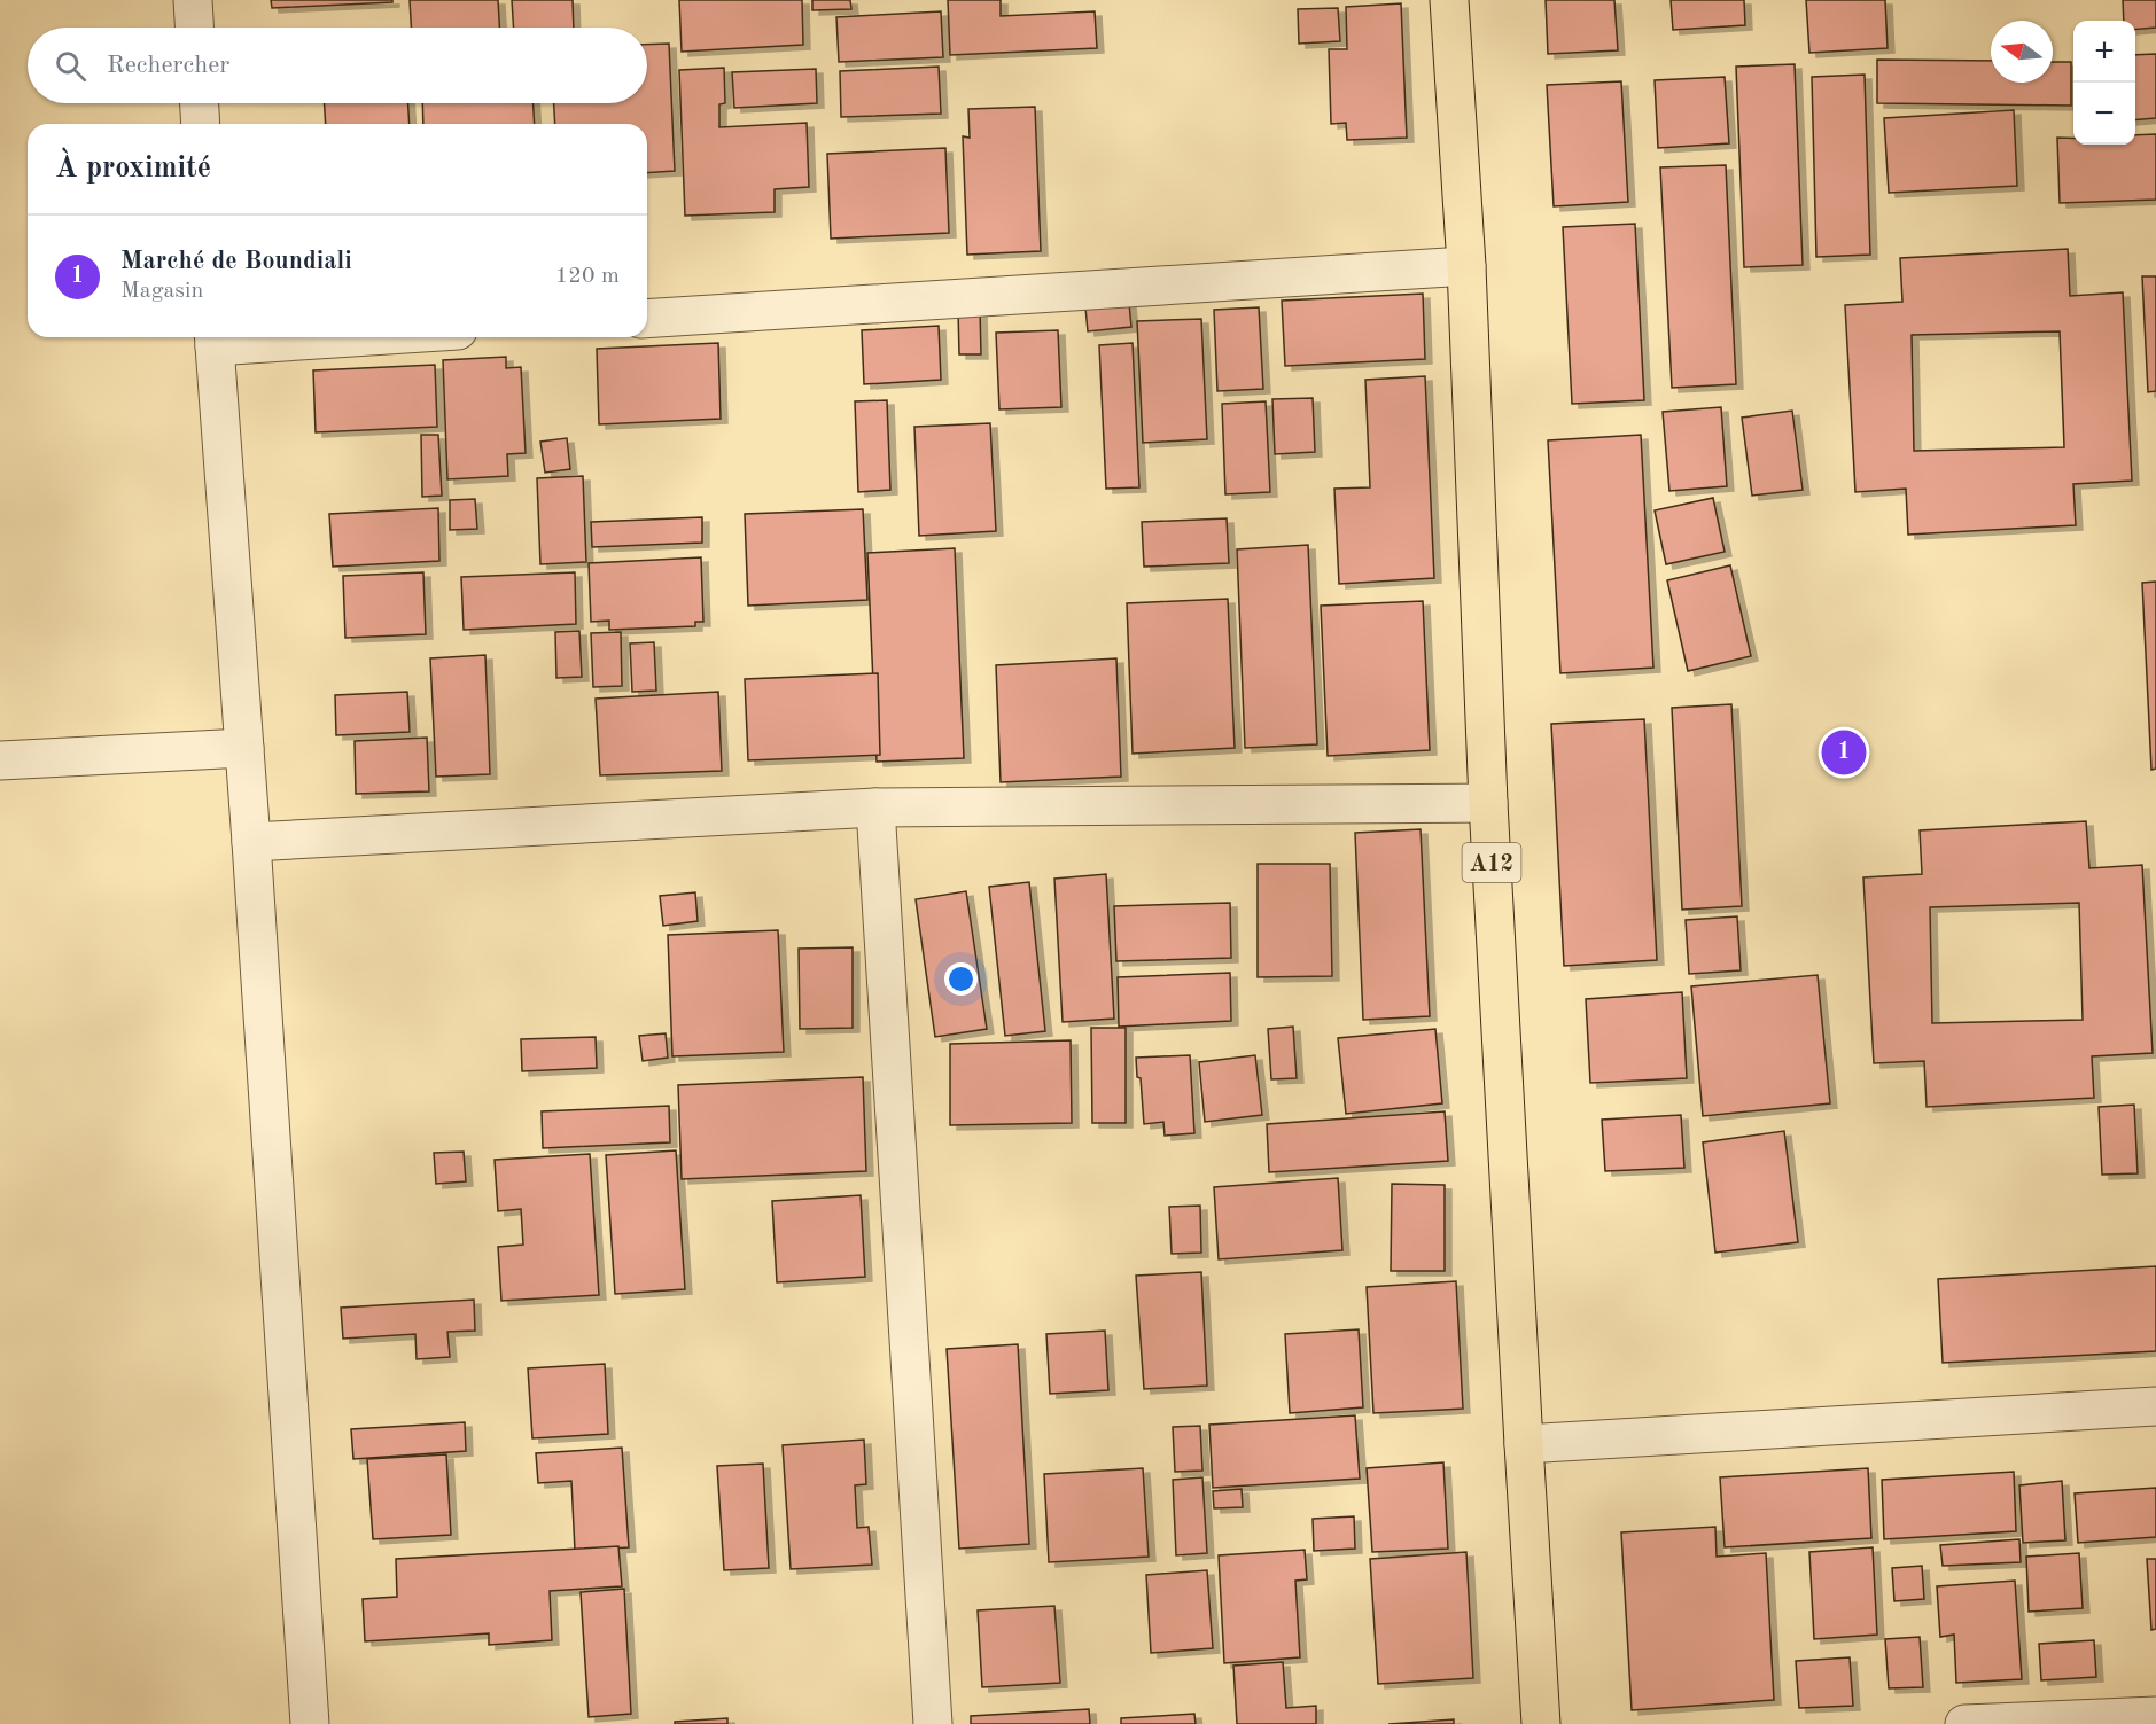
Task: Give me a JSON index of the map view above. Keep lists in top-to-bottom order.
{
  "streets": {
    "main road": ["A12"]
  },
  "north": "left",
  "page": {
    "map_buttons": ["+", "−"],
    "search": "Rechercher",
    "heading": "À proximité",
    "list": [
      {
        "mark": "1",
        "name": "Marché de Boundiali",
        "note": "Magasin",
        "value": "120 m"
      }
    ],
    "pins": "1"
  }
}
